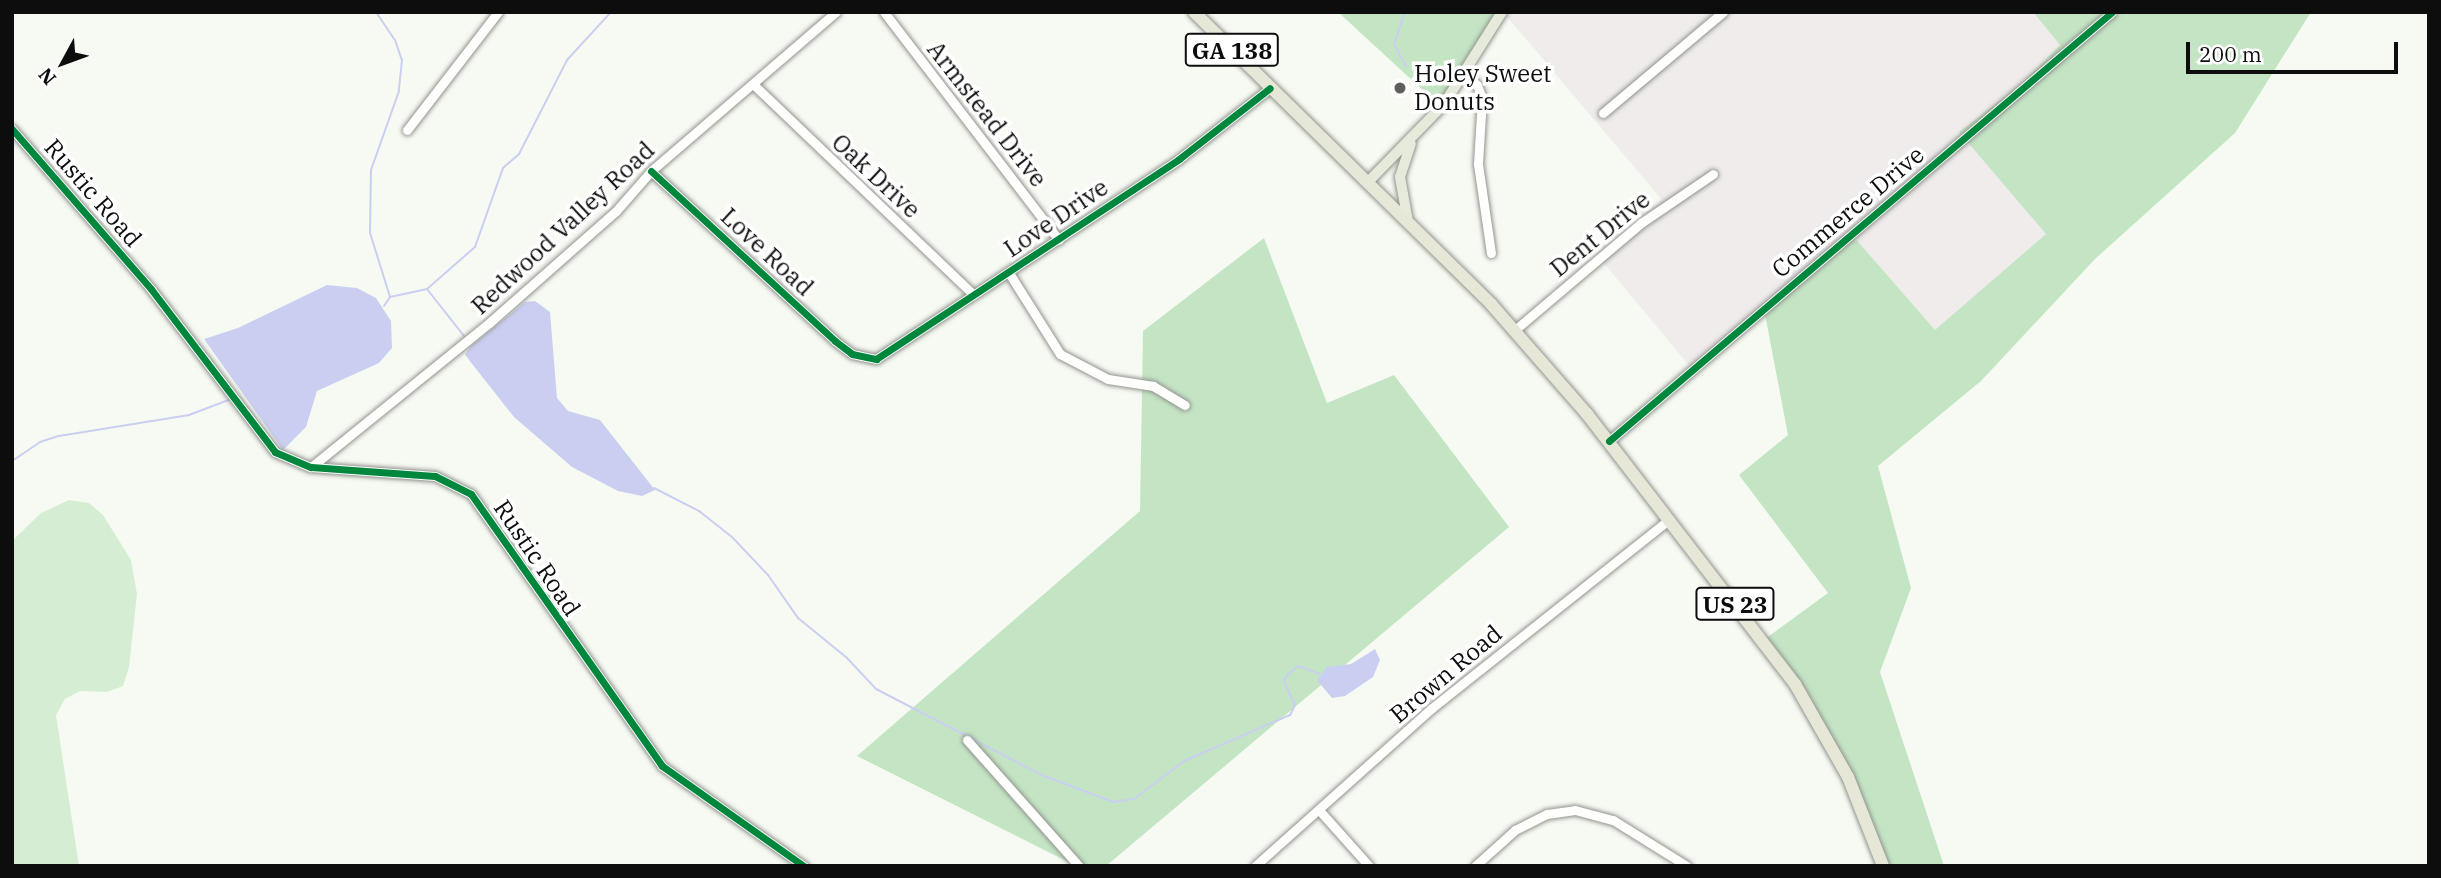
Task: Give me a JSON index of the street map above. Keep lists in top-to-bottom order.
{
  "streets": {
    "highway": ["GA 138", "US 23"],
    "street": [
      "Armstead Drive",
      "Oak Drive",
      "Rustic Road",
      "Commerce Drive",
      "Love Drive",
      "Redwood Valley Road",
      "Dent Drive",
      "Love Road",
      "Brown Road"
    ]
  },
  "crossings": [
    ["GA 138", "Love Drive"],
    ["GA 138", "US 23"],
    ["Armstead Drive", "Love Drive"],
    ["Oak Drive", "Love Drive"],
    ["Oak Drive", "Redwood Valley Road"],
    ["Rustic Road", "Redwood Valley Road"],
    ["Commerce Drive", "US 23"],
    ["Love Drive", "Love Road"],
    ["Redwood Valley Road", "Love Road"],
    ["Dent Drive", "US 23"],
    ["US 23", "Brown Road"]
  ],
  "places": ["Holey Sweet Donuts"],
  "scale_bar": "200 m",
  "north": "bottom left"
}
